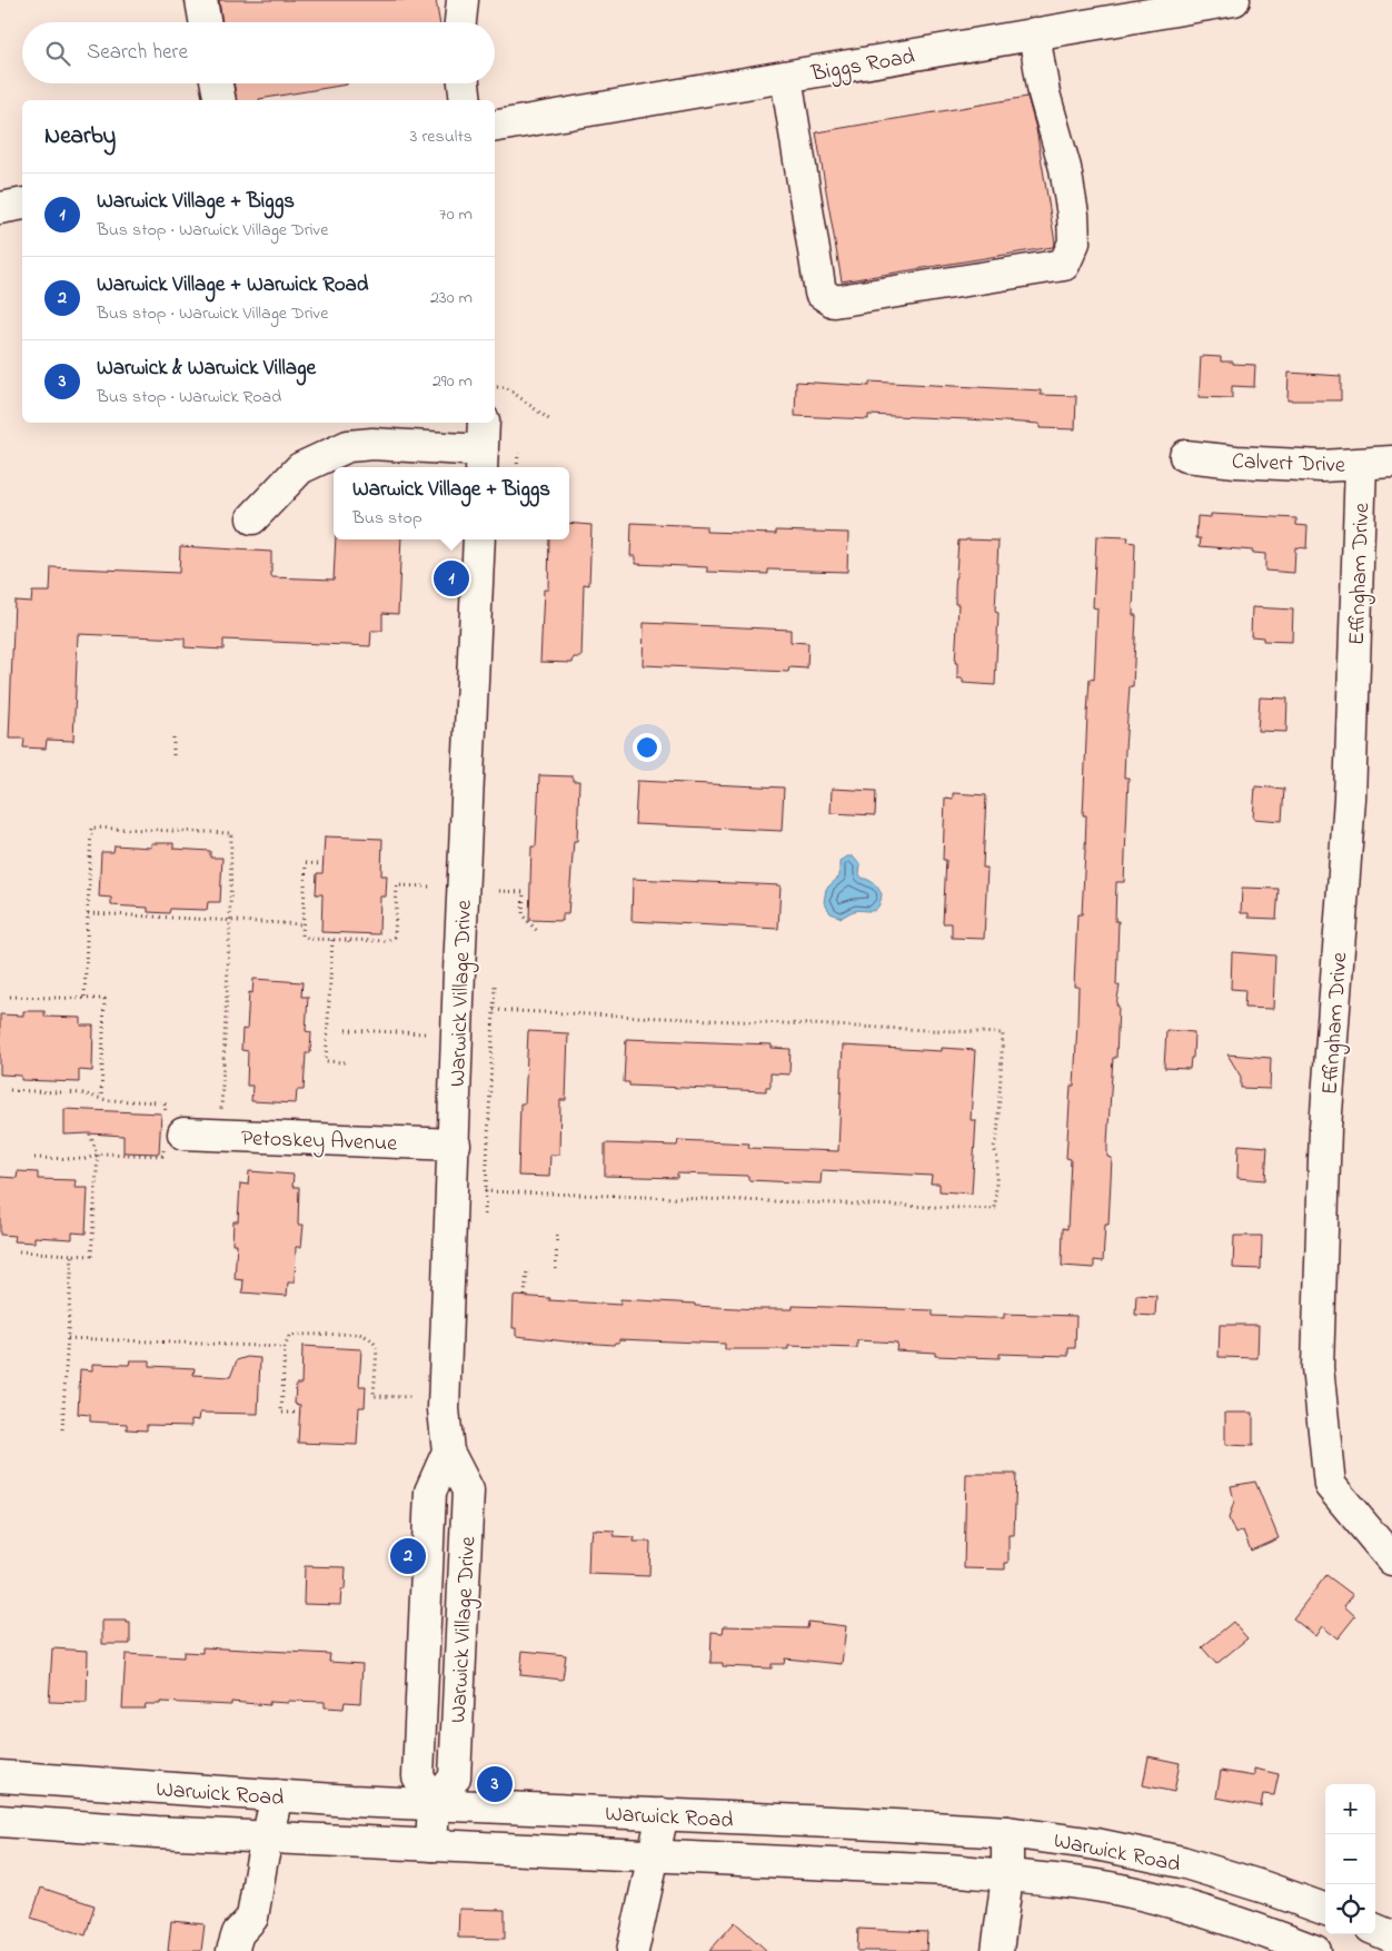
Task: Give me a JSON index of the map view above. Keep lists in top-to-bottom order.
{
  "streets": {
    "street": [
      "Biggs Road",
      "Calvert Drive",
      "Effingham Drive",
      "Warwick Village Drive",
      "Petoskey Avenue",
      "Warwick Road"
    ]
  },
  "crossings": [
    ["Calvert Drive", "Effingham Drive"],
    ["Warwick Village Drive", "Petoskey Avenue"],
    ["Warwick Village Drive", "Warwick Road"]
  ],
  "page": {
    "search": "Search here",
    "heading": ["Nearby", "3 results"],
    "list": [
      {
        "mark": "1",
        "name": "Warwick Village + Biggs",
        "note": "Bus stop · Warwick Village Drive",
        "value": "70 m"
      },
      {
        "mark": "2",
        "name": "Warwick Village + Warwick Road",
        "note": "Bus stop · Warwick Village Drive",
        "value": "230 m"
      },
      {
        "mark": "3",
        "name": "Warwick & Warwick Village",
        "note": "Bus stop · Warwick Road",
        "value": "290 m"
      }
    ],
    "popup": ["Warwick Village + Biggs", "Bus stop"],
    "pins": ["1", "2", "3"],
    "map_buttons": ["+", "−"]
  }
}
